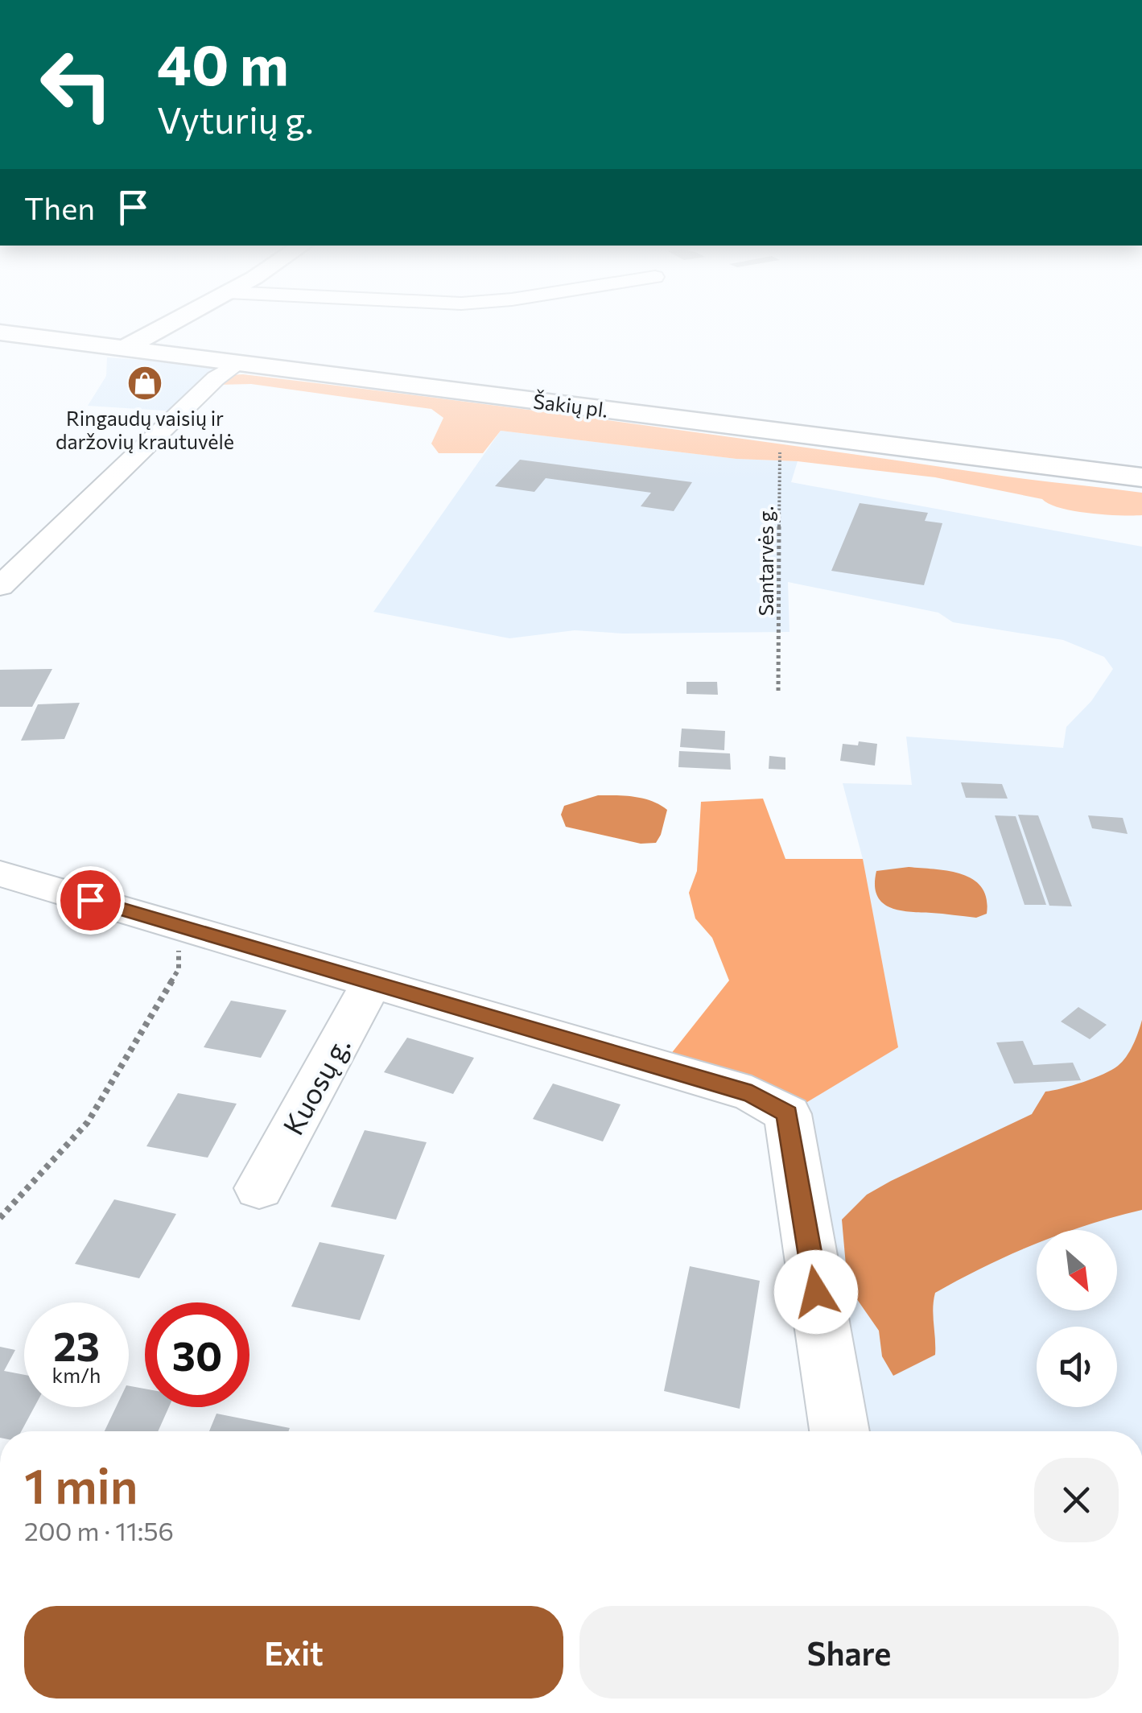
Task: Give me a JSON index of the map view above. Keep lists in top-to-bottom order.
{
  "streets": {
    "main road": ["Šakių pl."],
    "street": ["Kuosų g."],
    "path": ["Santarvės g."]
  },
  "crossings": [
    ["Šakių pl.", "Santarvės g."]
  ],
  "places": {
    "shop": ["Ringaudų vaisių ir daržovių krautuvėlė"]
  },
  "north": "bottom right",
  "page": {
    "turn": ["40 m", "Vyturių g."],
    "then": "Then",
    "speed": "23 km/h",
    "limit": "30",
    "heading": ["1 min", "200 m · 11:56"],
    "buttons": ["Exit", "Share"]
  }
}
